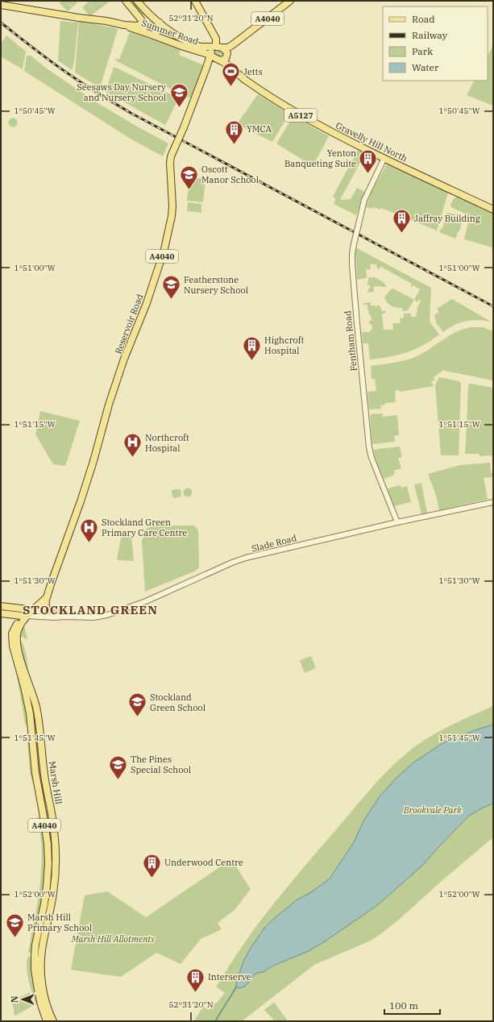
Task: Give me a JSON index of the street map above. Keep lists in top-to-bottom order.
{
  "streets": {
    "main road": [
      "A4040",
      "Summer Road",
      "A5127",
      "Gravelly Hill North",
      "Reservoir Road",
      "Marsh Hill"
    ],
    "street": ["Fentham Road", "Slade Road"]
  },
  "crossings": [
    ["A4040", "Summer Road"],
    ["A4040", "Gravelly Hill North"],
    ["Summer Road", "Gravelly Hill North"],
    ["Summer Road", "Reservoir Road"],
    ["Gravelly Hill North", "Fentham Road"],
    ["Reservoir Road", "Slade Road"],
    ["Reservoir Road", "Marsh Hill"],
    ["Fentham Road", "Slade Road"],
    ["Slade Road", "Marsh Hill"]
  ],
  "districts": ["STOCKLAND GREEN"],
  "parks": ["Brookvale Park", "Marsh Hill Allotments"],
  "places": {
    "sports": ["Jetts"],
    "school or university": [
      "Seesaws Day Nursery and Nursery School",
      "Oscott Manor School",
      "Featherstone Nursery School",
      "Stockland Green School",
      "The Pines Special School",
      "Marsh Hill Primary School"
    ],
    "building": [
      "YMCA",
      "Yenton Banqueting Suite",
      "Jaffray Building",
      "Highcroft Hospital",
      "Underwood Centre",
      "Interserve"
    ],
    "hospital": ["Northcroft Hospital", "Stockland Green Primary Care Centre"]
  },
  "legend": [
    "Road",
    "Railway",
    "Park",
    "Water"
  ],
  "scale_bar": "100 m",
  "north": "left",
  "coordinates": [
    "52°31'20\"N",
    "1°50'45\"W",
    "1°51'00\"W",
    "1°51'15\"W",
    "1°51'30\"W",
    "1°51'45\"W",
    "1°52'00\"W"
  ]
}
